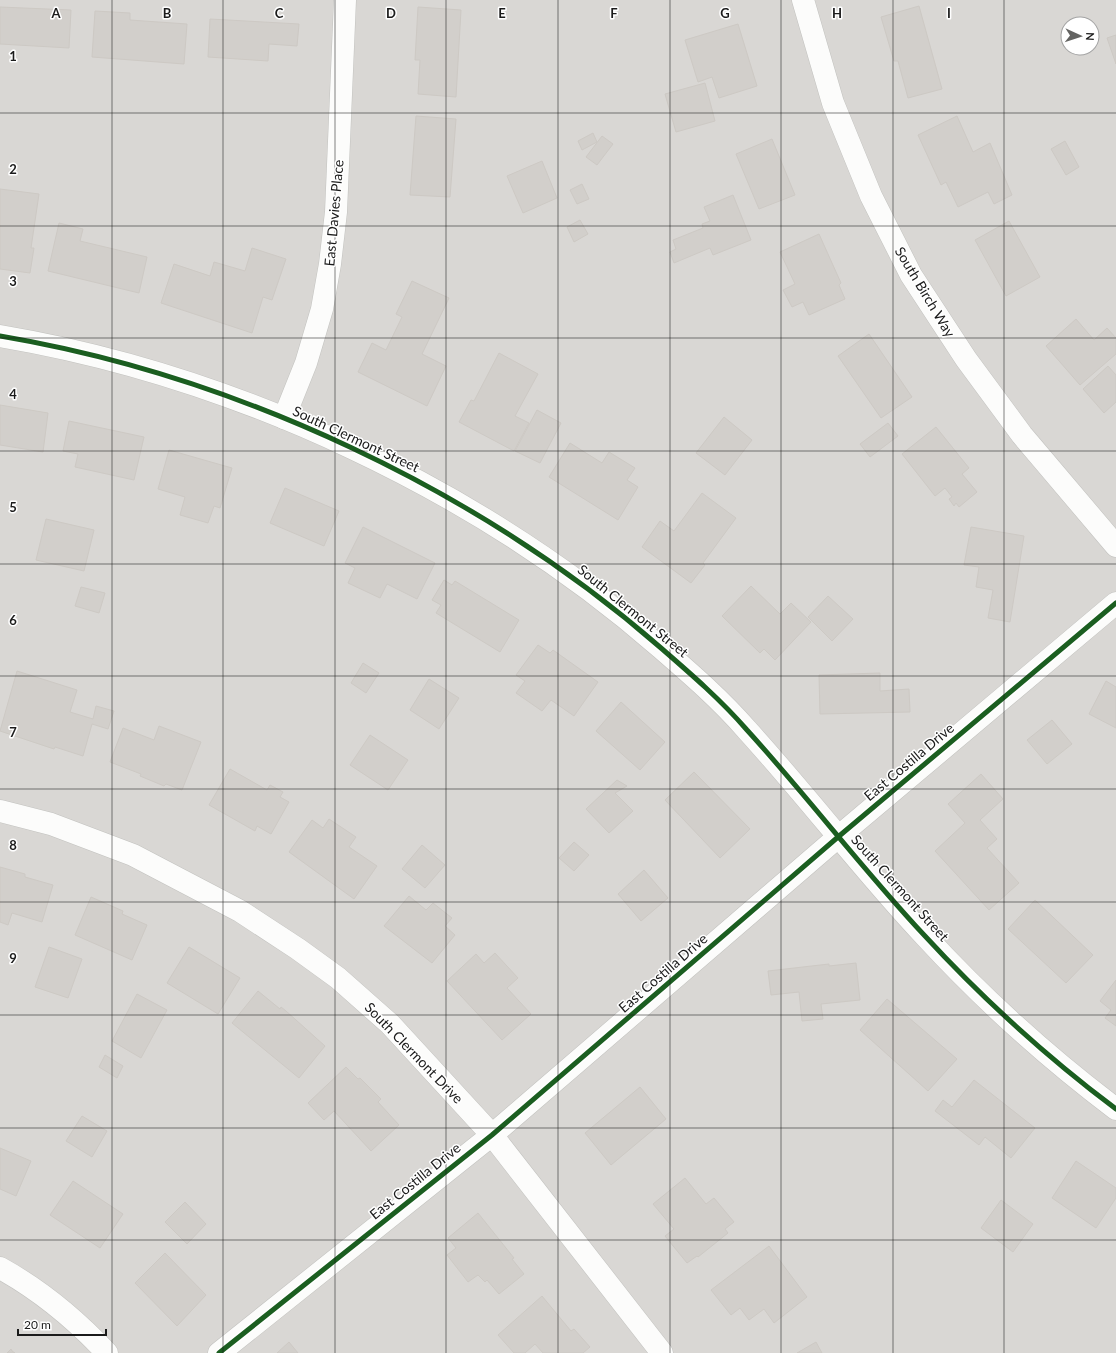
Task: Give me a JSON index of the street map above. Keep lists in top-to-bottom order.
{
  "streets": {
    "street": [
      "East Davies Place",
      "South Birch Way",
      "South Clermont Street",
      "East Costilla Drive",
      "South Clermont Drive"
    ]
  },
  "crossings": [
    ["East Davies Place", "South Clermont Street"],
    ["South Clermont Street", "East Costilla Drive"],
    ["East Costilla Drive", "South Clermont Drive"]
  ],
  "scale_bar": "20 m",
  "north": "right",
  "grid": {
    "columns": [
      "A",
      "B",
      "C",
      "D",
      "E",
      "F",
      "G",
      "H",
      "I"
    ],
    "rows": [
      "1",
      "2",
      "3",
      "4",
      "5",
      "6",
      "7",
      "8",
      "9"
    ]
  }
}
